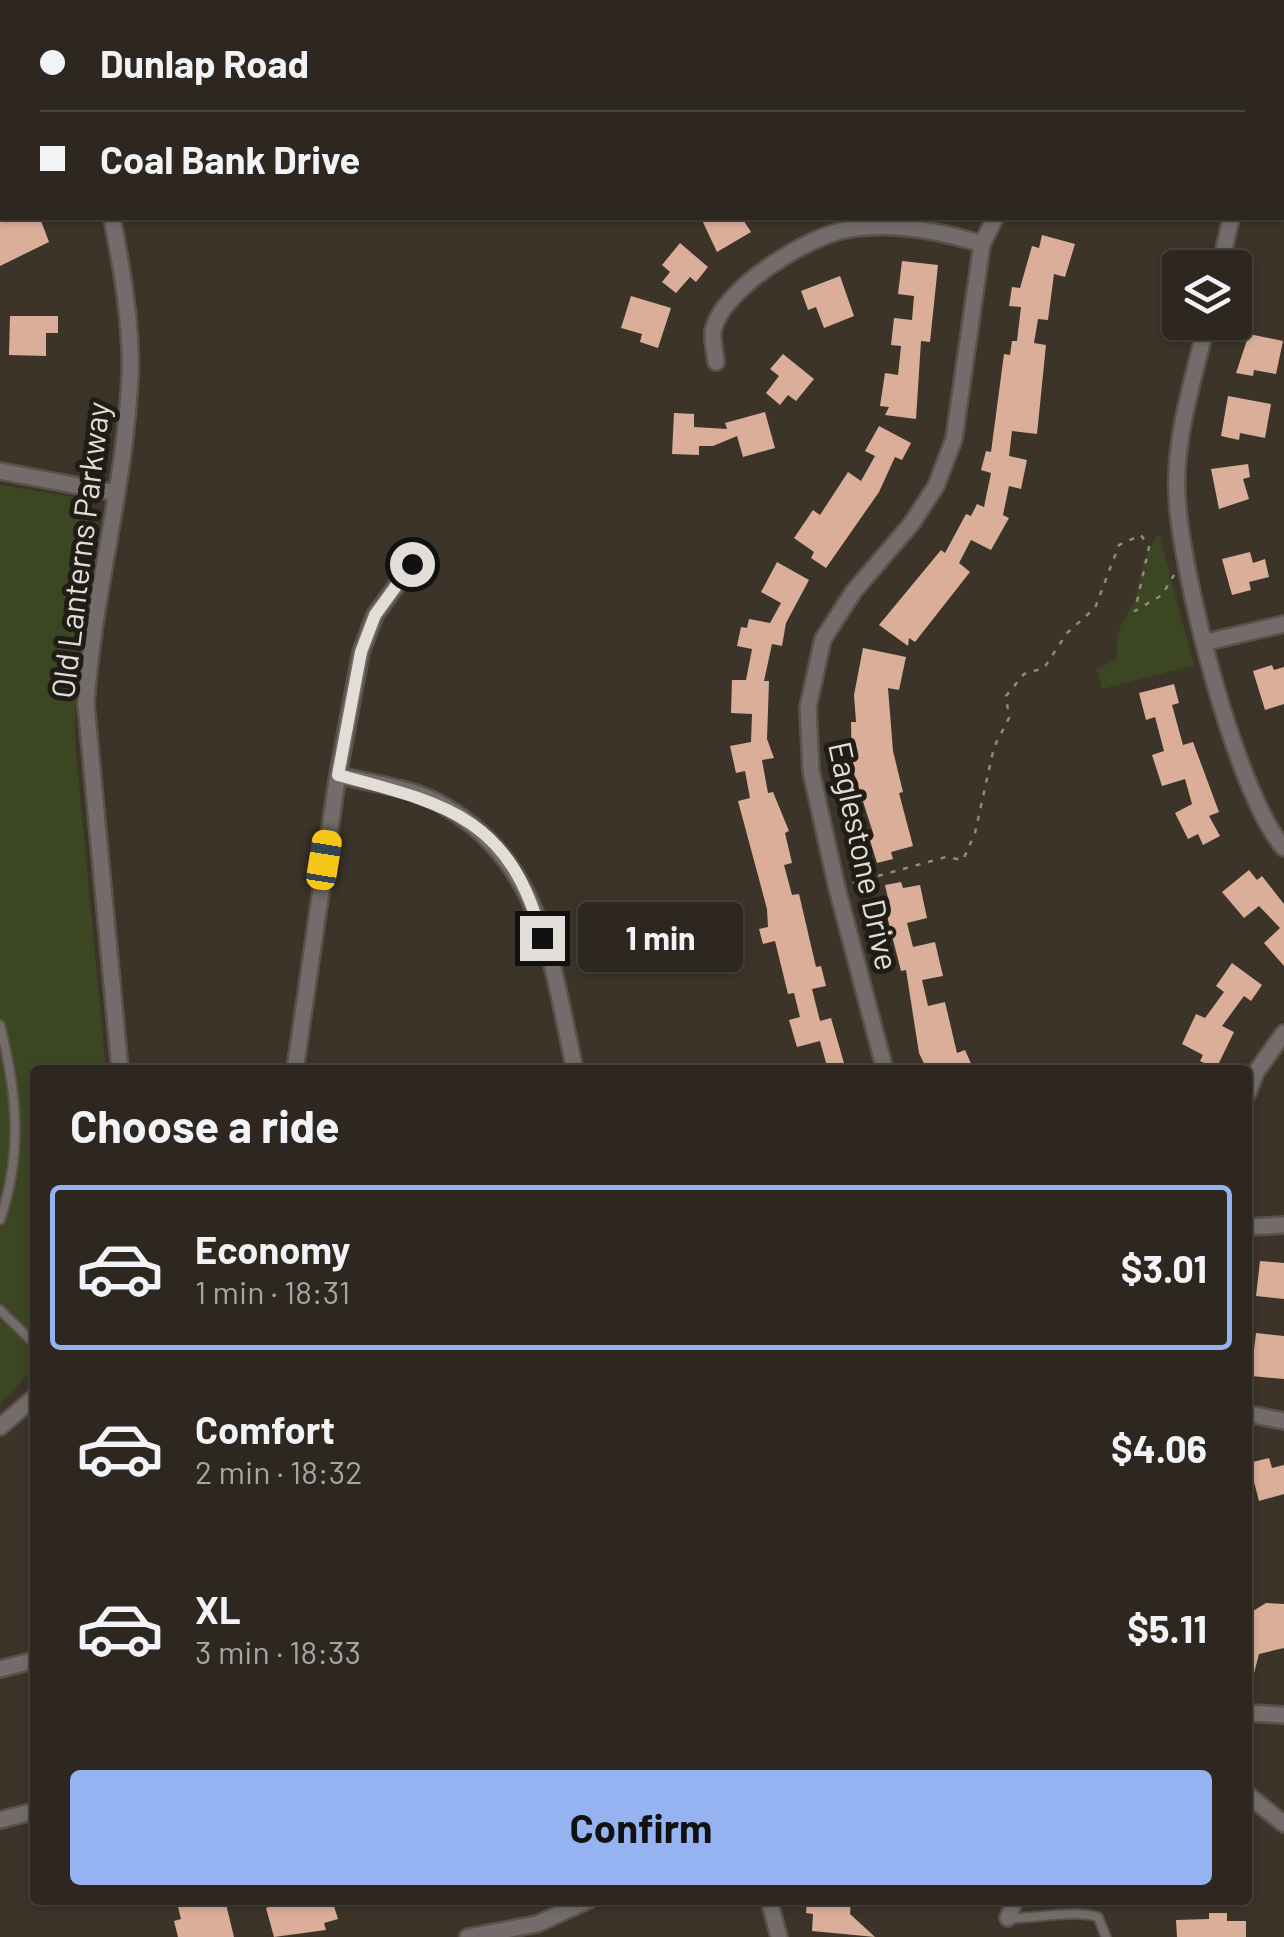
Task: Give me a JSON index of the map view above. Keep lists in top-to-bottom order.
{
  "streets": {
    "street": ["Old Lanterns Parkway", "Eaglestone Drive"]
  },
  "page": {
    "banner": ["Dunlap Road", "Coal Bank Drive"],
    "bubble": "1 min",
    "heading": "Choose a ride",
    "list": [
      {
        "name": "Economy",
        "note": "1 min · 18:31",
        "value": "$3.01"
      },
      {
        "name": "Comfort",
        "note": "2 min · 18:32",
        "value": "$4.06"
      },
      {
        "name": "XL",
        "note": "3 min · 18:33",
        "value": "$5.11"
      }
    ],
    "buttons": "Confirm"
  }
}
